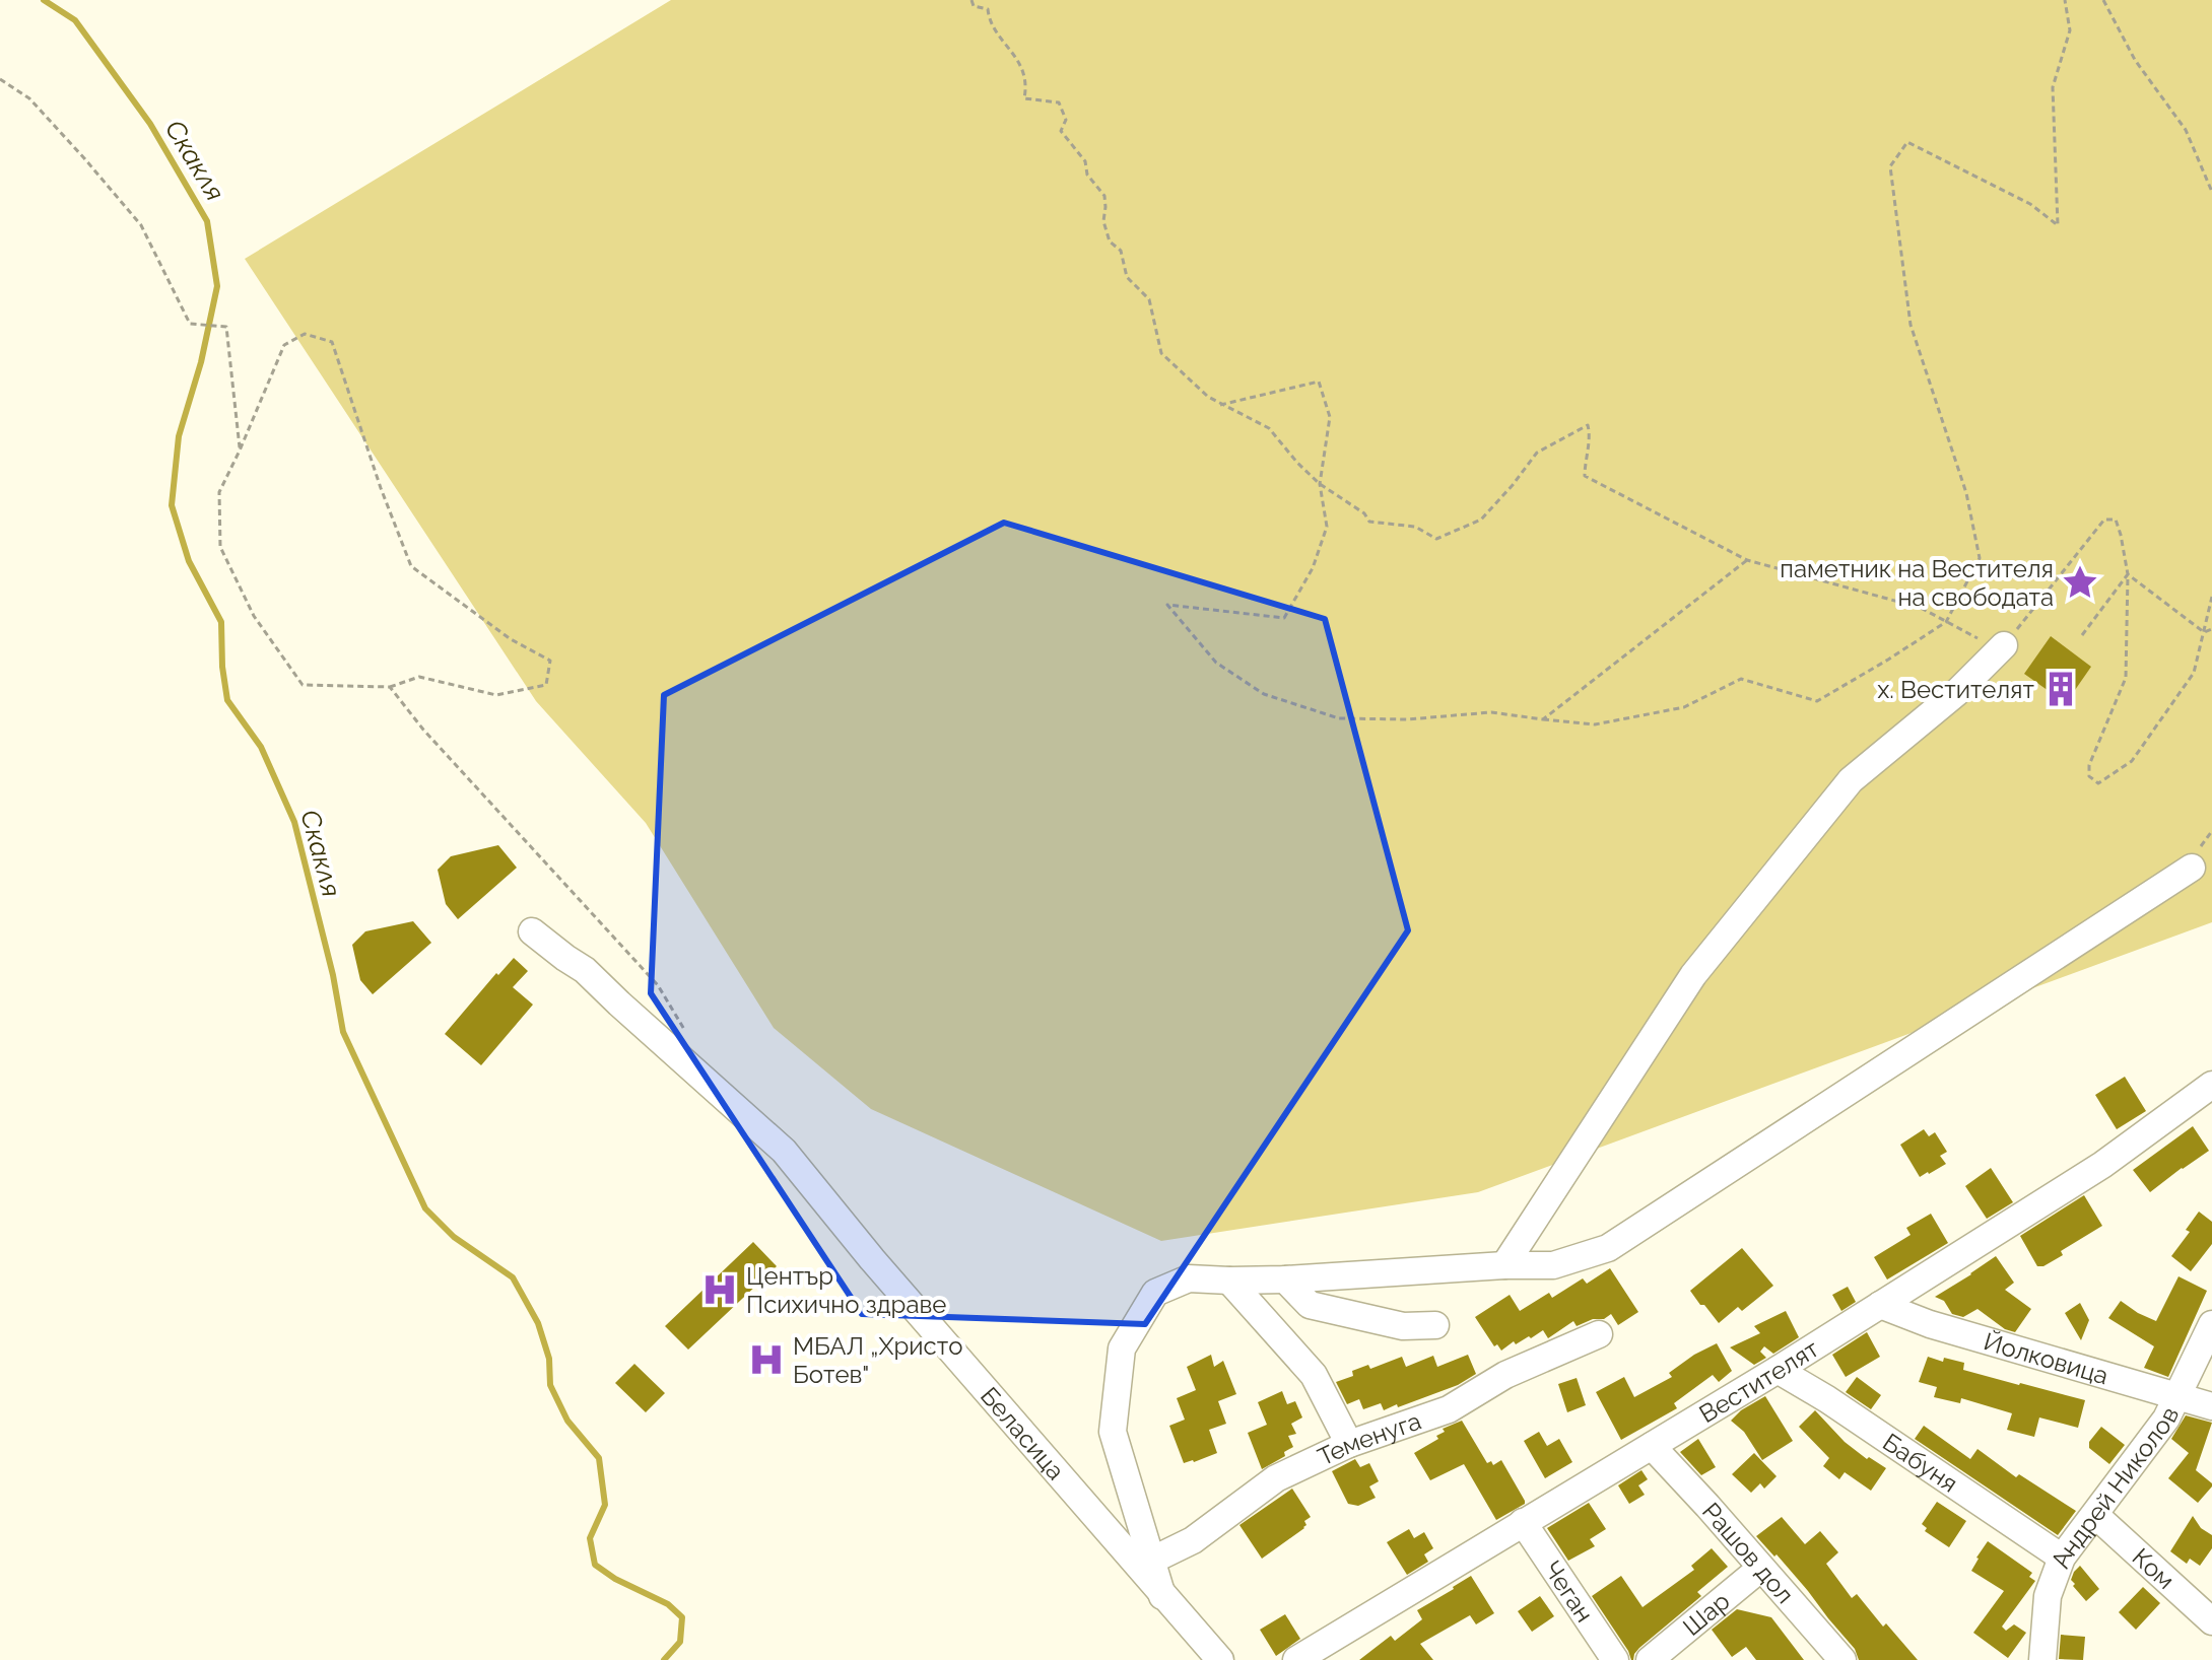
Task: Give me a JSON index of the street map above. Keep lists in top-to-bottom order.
{
  "streets": {
    "street": [
      "Йолковица",
      "Вестителят",
      "Беласица",
      "Теменуга",
      "Бабуня",
      "Андрей Николов",
      "Рашов дол",
      "Ком",
      "Чеган",
      "Шар"
    ]
  },
  "crossings": [
    ["Йолковица", "Вестителят"],
    ["Йолковица", "Андрей Николов"],
    ["Вестителят", "Бабуня"],
    ["Вестителят", "Рашов дол"],
    ["Вестителят", "Чеган"],
    ["Бабуня", "Андрей Николов"],
    ["Андрей Николов", "Ком"],
    ["Рашов дол", "Шар"]
  ],
  "water": ["Скакля"],
  "places": {
    "place": ["паметник на Вестителя на свободата"],
    "building": ["х. Вестителят"],
    "hospital": ["Център Психично здраве", "МБАЛ „Христо Ботев\""]
  }
}
